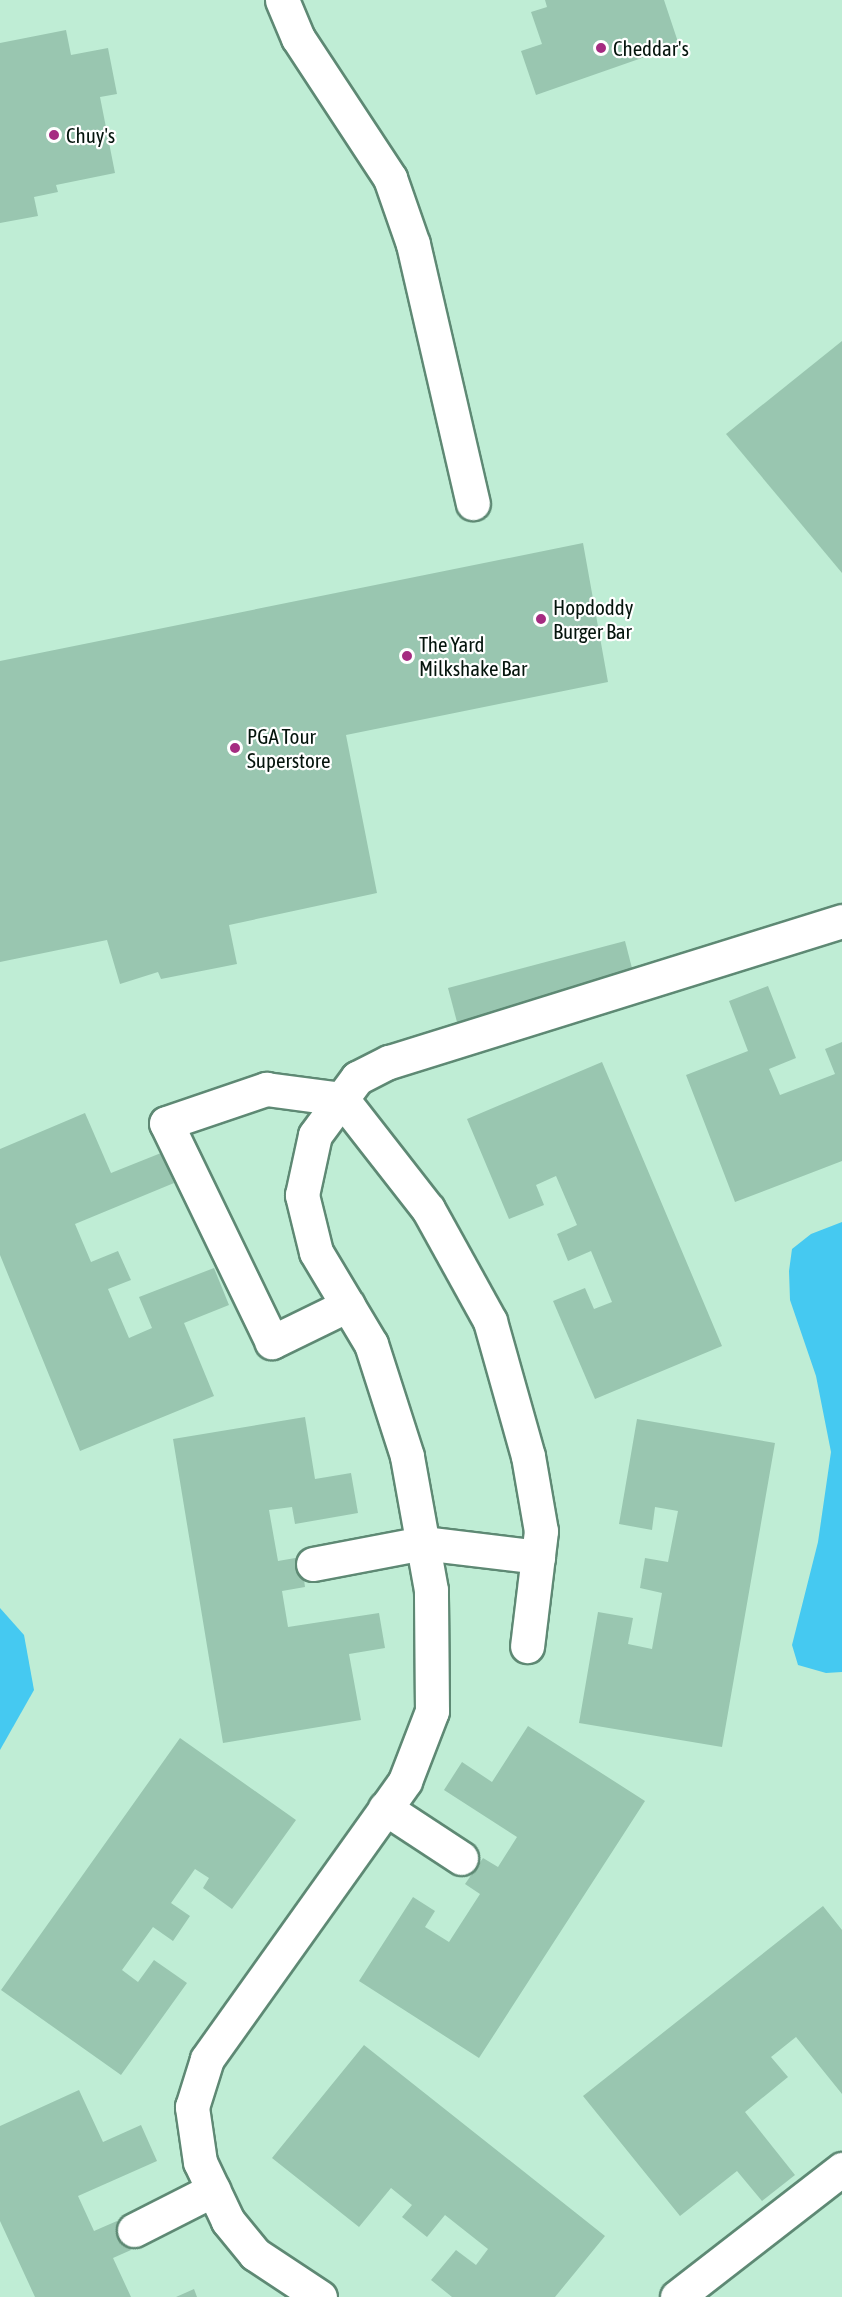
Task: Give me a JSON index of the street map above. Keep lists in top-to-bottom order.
{
  "places": [
    "Cheddar's",
    "Chuy's",
    "Hopdoddy Burger Bar",
    "The Yard Milkshake Bar",
    "PGA Tour Superstore"
  ]
}
